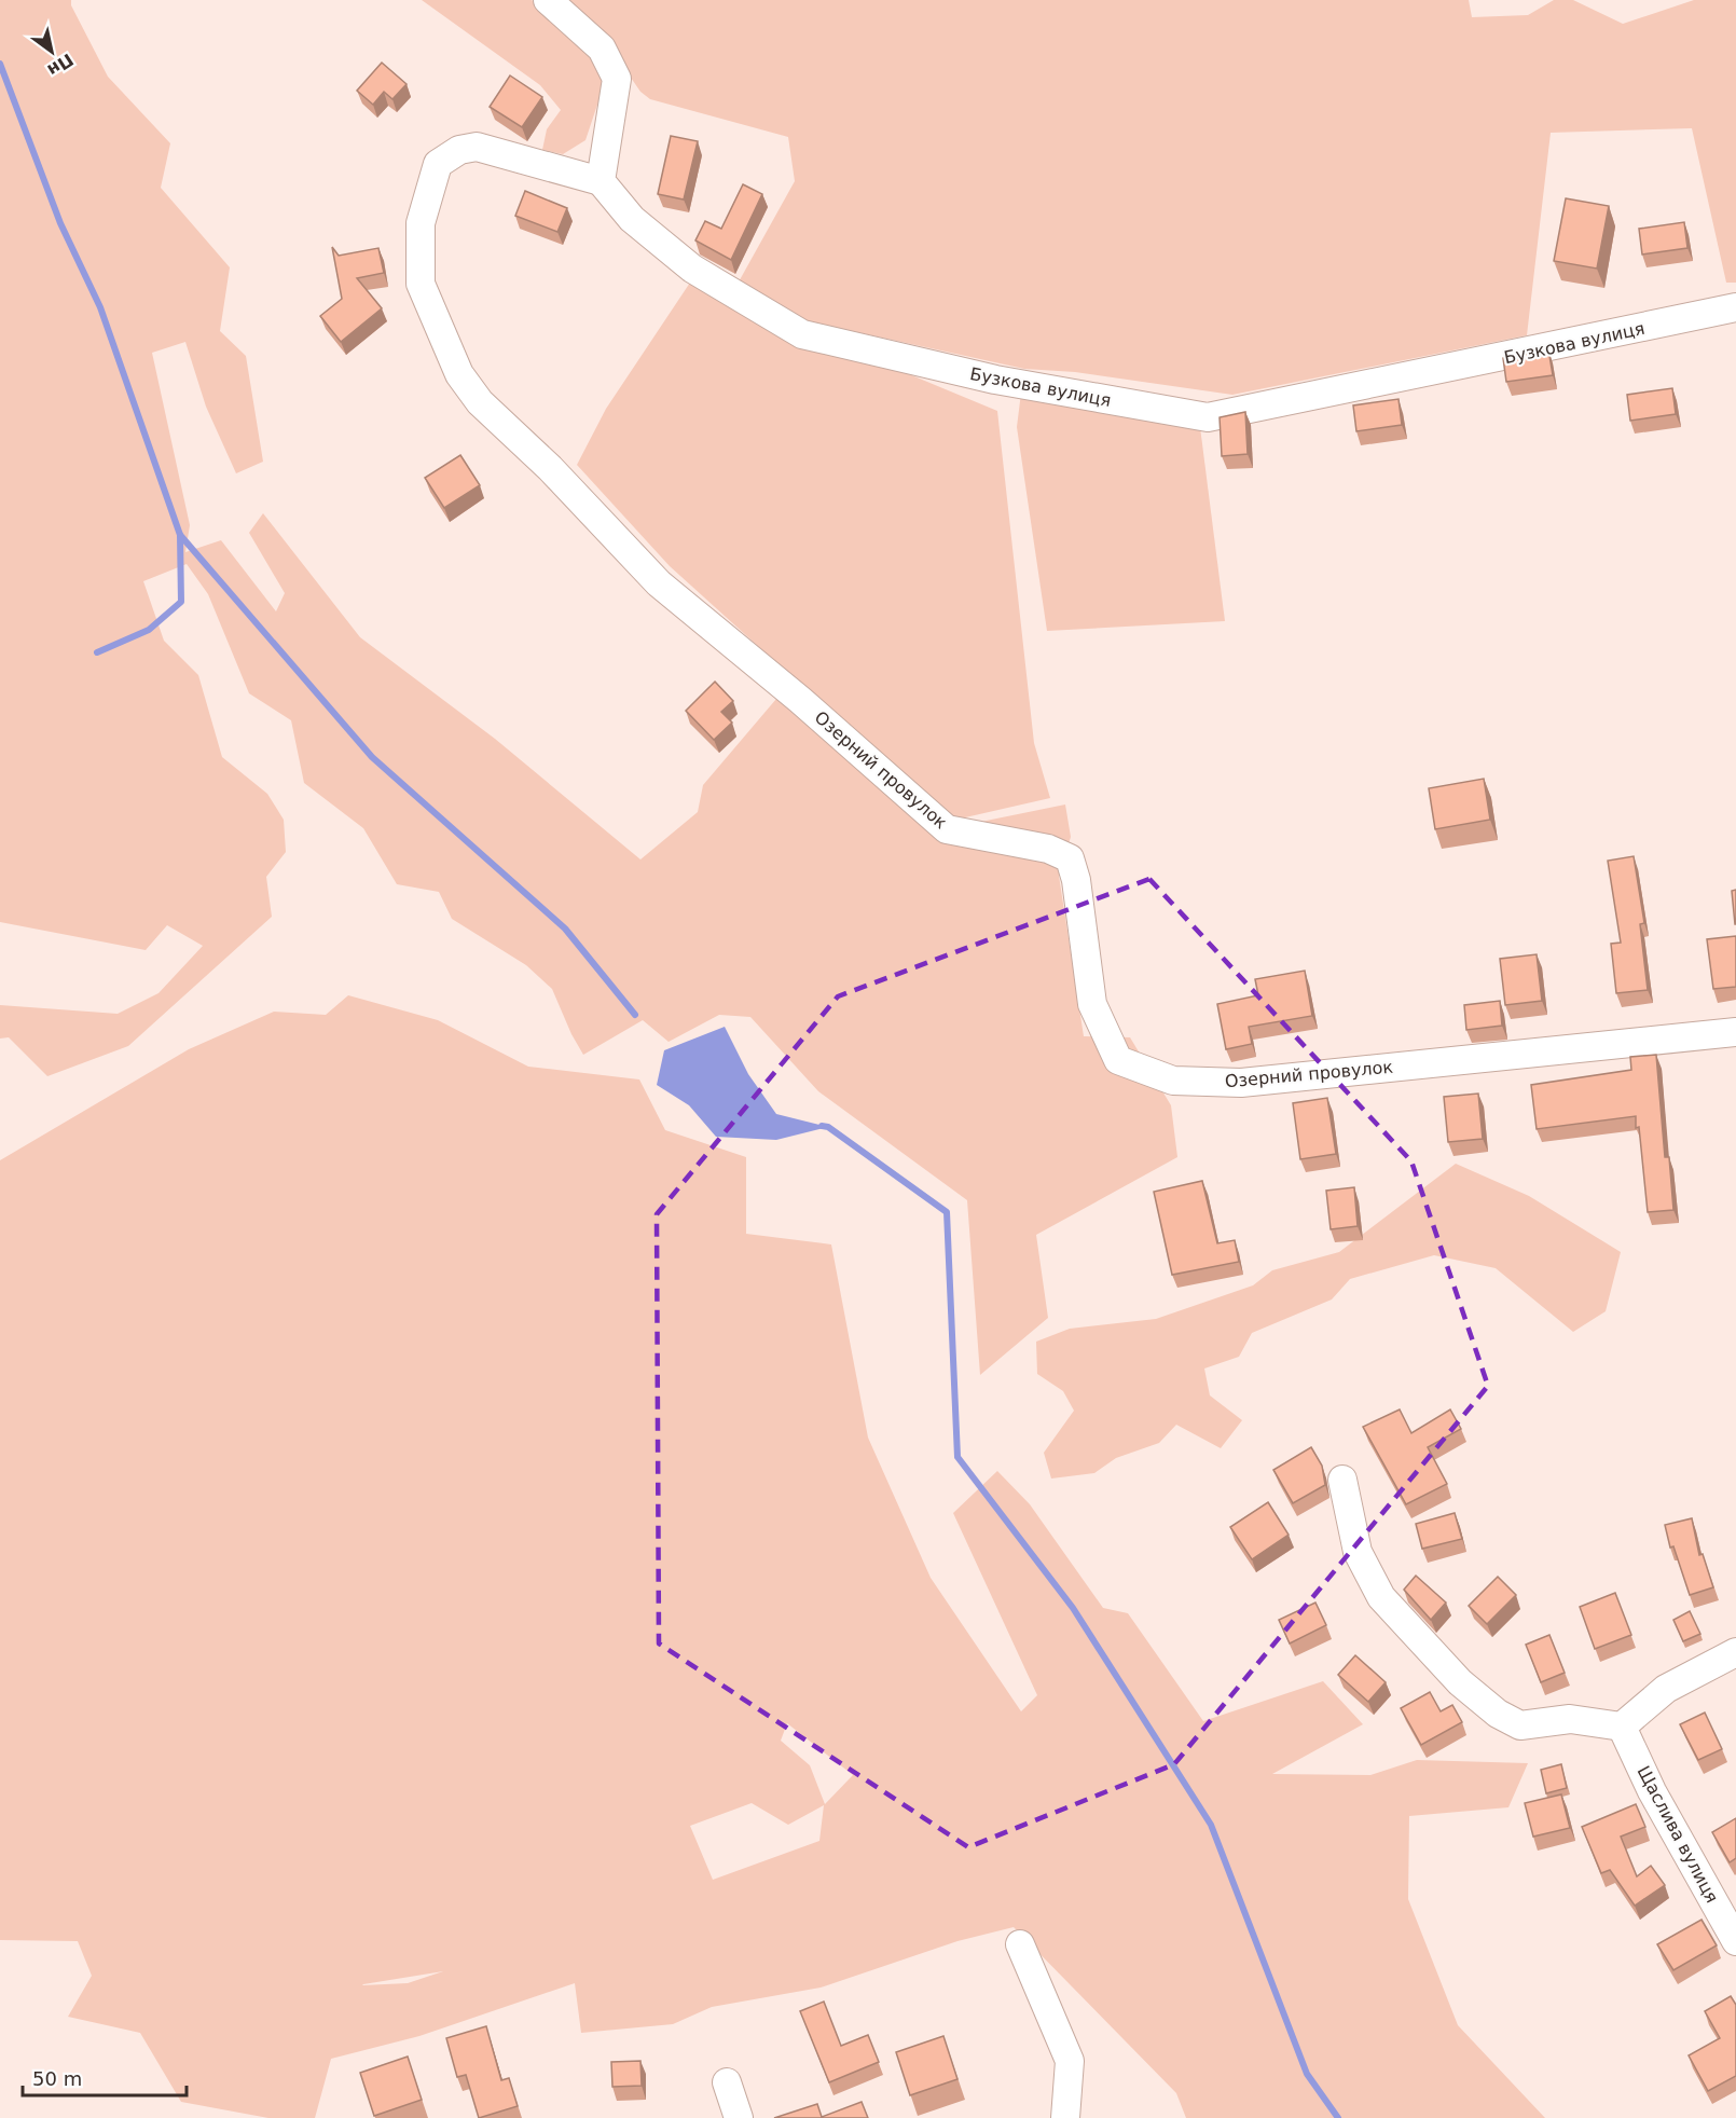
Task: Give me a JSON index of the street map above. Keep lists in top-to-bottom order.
{
  "streets": {
    "street": ["Бузкова вулиця", "Озерний провулок", "Щаслива вулиця"]
  },
  "crossings": [
    ["Бузкова вулиця", "Озерний провулок"]
  ],
  "scale_bar": "50 m",
  "north": "bottom right"
}
